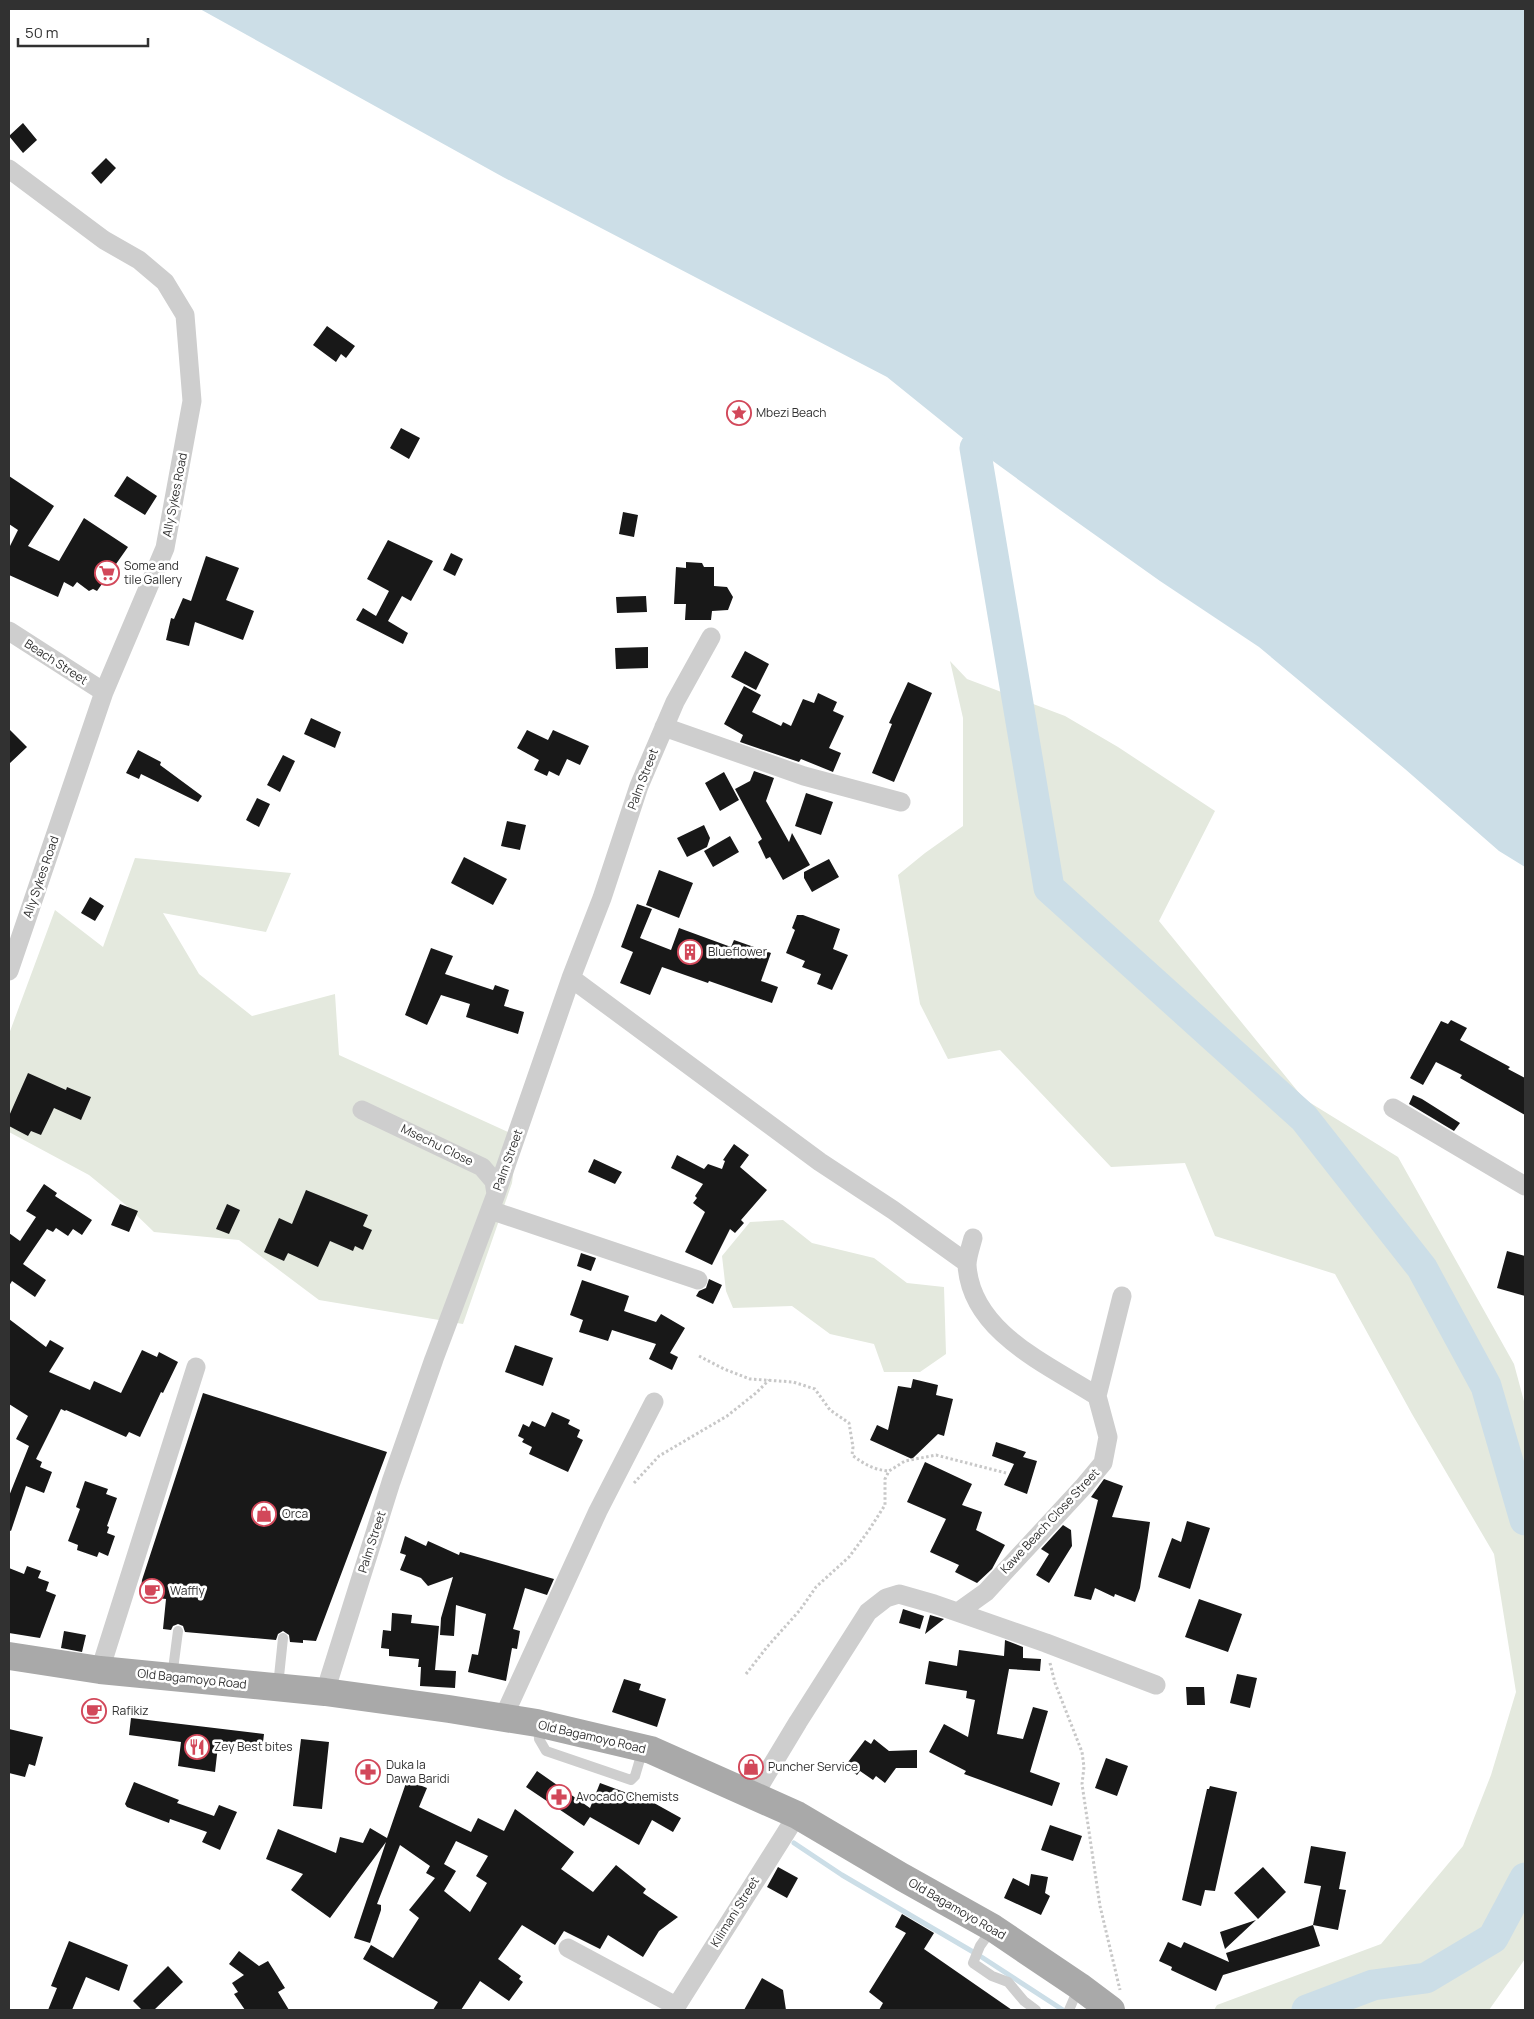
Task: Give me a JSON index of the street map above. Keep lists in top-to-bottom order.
{
  "streets": {
    "main road": ["Old Bagamoyo Road"],
    "street": [
      "Ally Sykes Road",
      "Beach Street",
      "Palm Street",
      "Msechu Close",
      "Kawe Beach Close Street",
      "Kilimani Street"
    ]
  },
  "crossings": [
    ["Ally Sykes Road", "Beach Street"],
    ["Palm Street", "Msechu Close"],
    ["Palm Street", "Old Bagamoyo Road"],
    ["Old Bagamoyo Road", "Kilimani Street"]
  ],
  "places": {
    "place": ["Mbezi Beach"],
    "supermarket": ["Some and tile Gallery"],
    "building": ["Blueflower"],
    "shop": ["Orca", "Puncher Service"],
    "cafe": ["Waffly", "Rafikiz"],
    "restaurant": ["Zey Best bites"],
    "pharmacy": ["Duka la Dawa Baridi", "Avocado Chemists"]
  },
  "scale_bar": "50 m"
}
